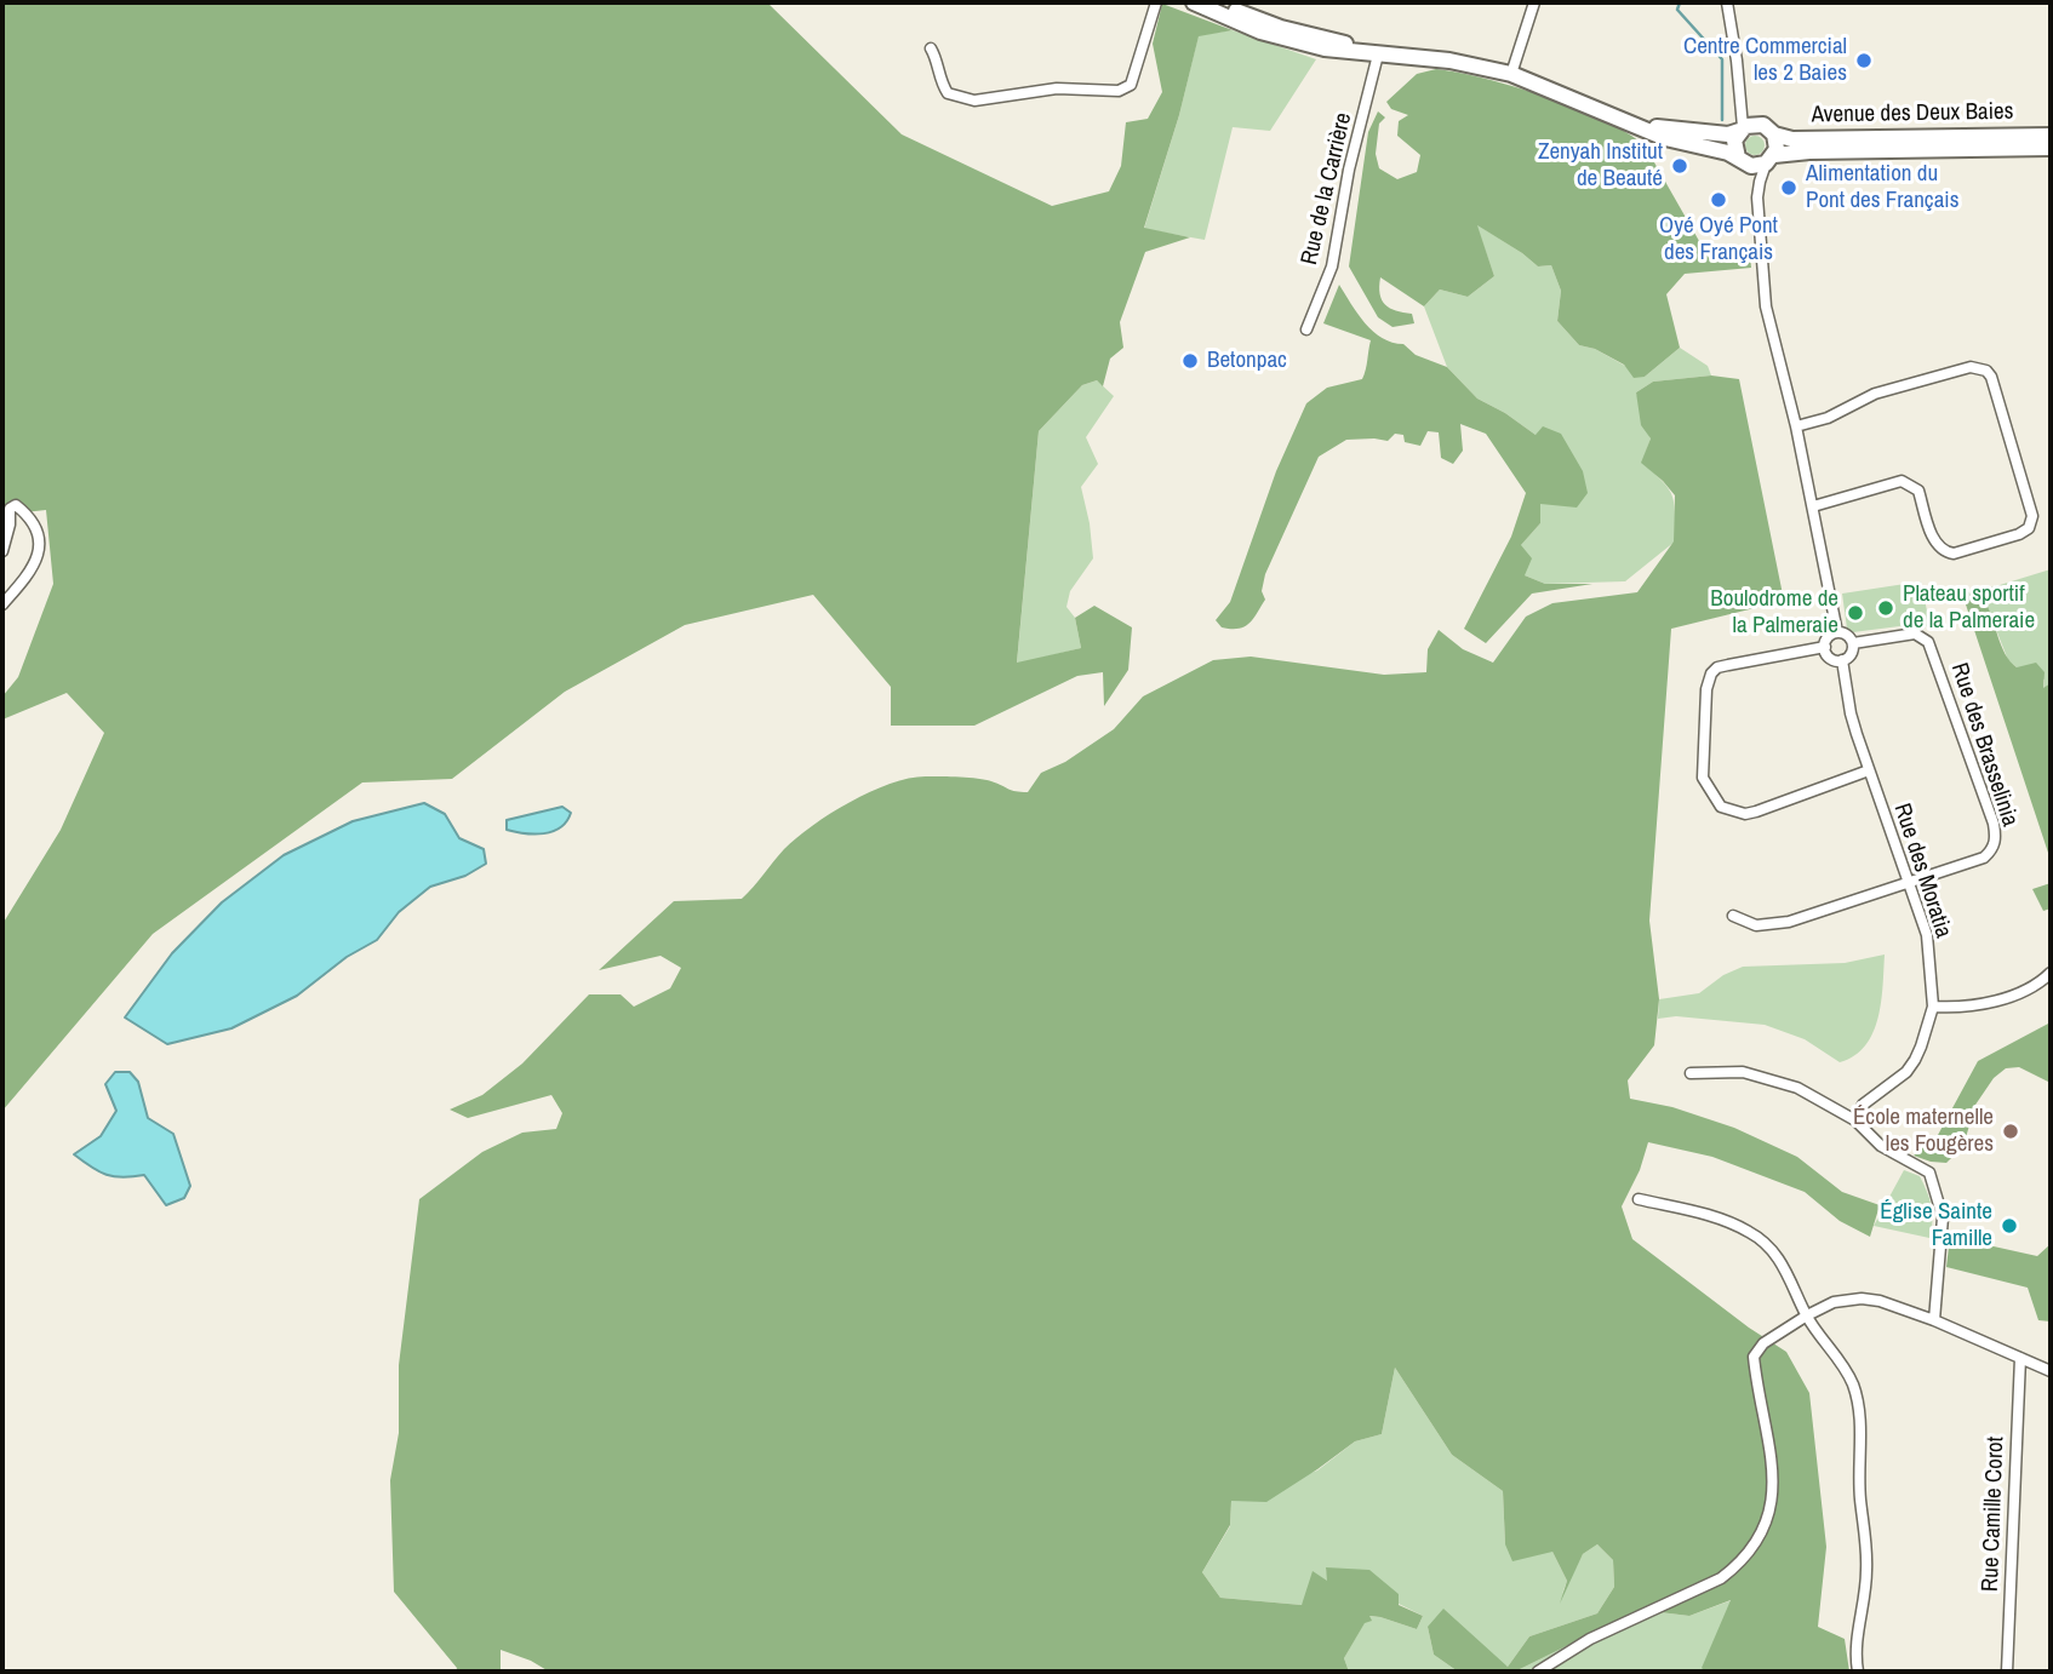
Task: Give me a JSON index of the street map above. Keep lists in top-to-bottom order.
{
  "streets": {
    "main road": ["Avenue des Deux Baies"],
    "street": [
      "Rue de la Carrière",
      "Rue des Brasselinia",
      "Rue des Moratia",
      "Rue Camille Corot"
    ]
  },
  "crossings": [
    ["Rue des Brasselinia", "Rue des Moratia"]
  ],
  "places": [
    "Centre Commercial les 2 Baies",
    "Zenyah Institut de Beauté",
    "Alimentation du Pont des Français",
    "Oyé Oyé Pont des Français",
    "Betonpac",
    "Plateau sportif de la Palmeraie",
    "Boulodrome de la Palmeraie",
    "École maternelle les Fougères",
    "Église Sainte Famille"
  ]
}
